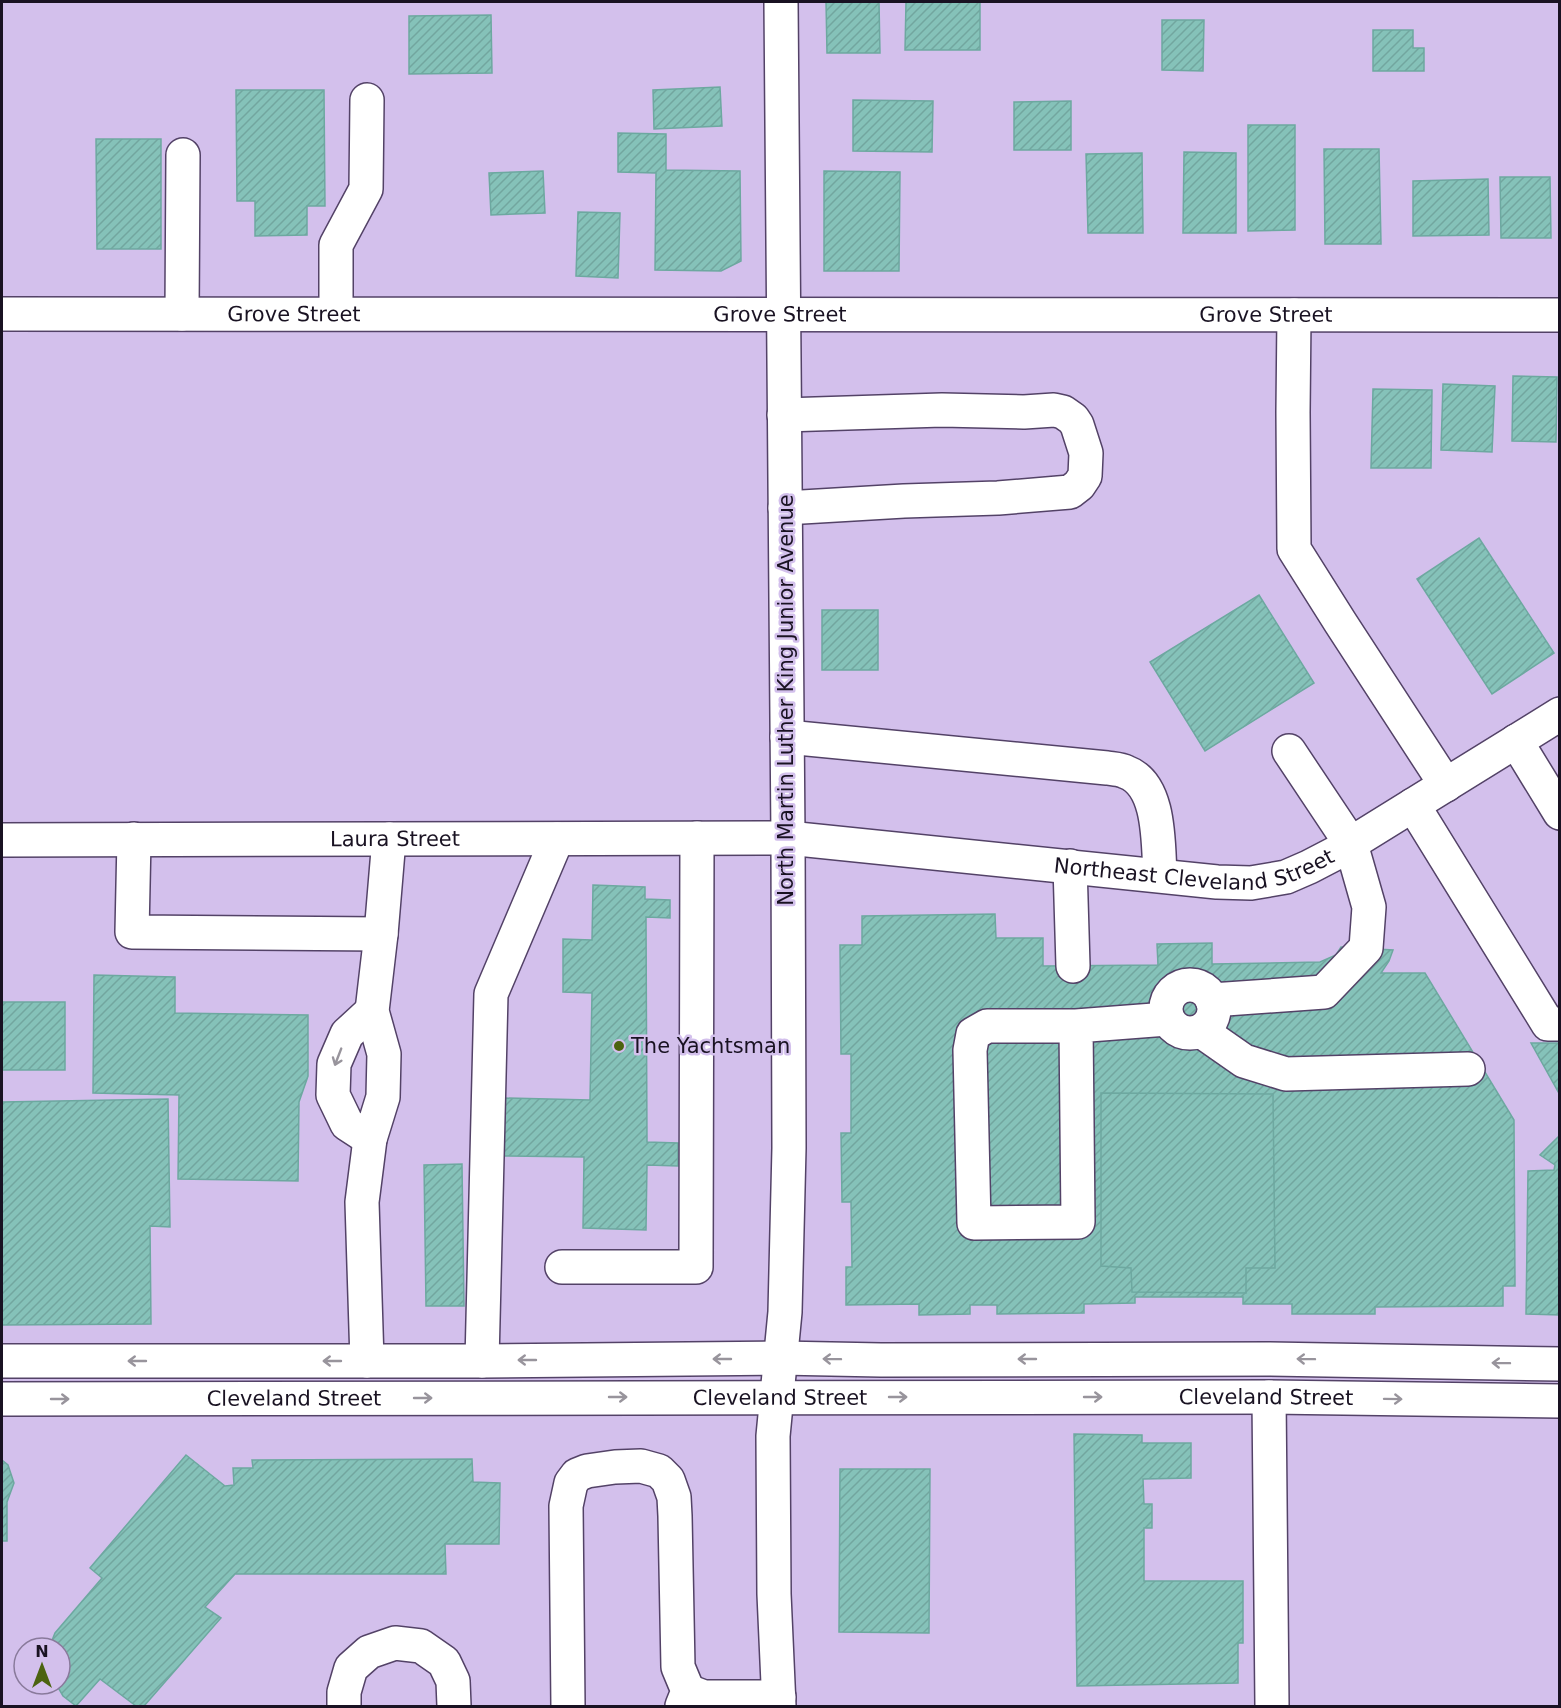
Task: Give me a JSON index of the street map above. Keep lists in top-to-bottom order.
{
  "streets": {
    "street": [
      "Grove Street",
      "North Martin Luther King Junior Avenue",
      "Laura Street",
      "Northeast Cleveland Street",
      "Cleveland Street"
    ]
  },
  "crossings": [
    ["Grove Street", "North Martin Luther King Junior Avenue"],
    ["North Martin Luther King Junior Avenue", "Laura Street"],
    ["North Martin Luther King Junior Avenue", "Northeast Cleveland Street"],
    ["North Martin Luther King Junior Avenue", "Cleveland Street"],
    ["Laura Street", "Northeast Cleveland Street"]
  ],
  "places": ["The Yachtsman"],
  "north": "top"
}
